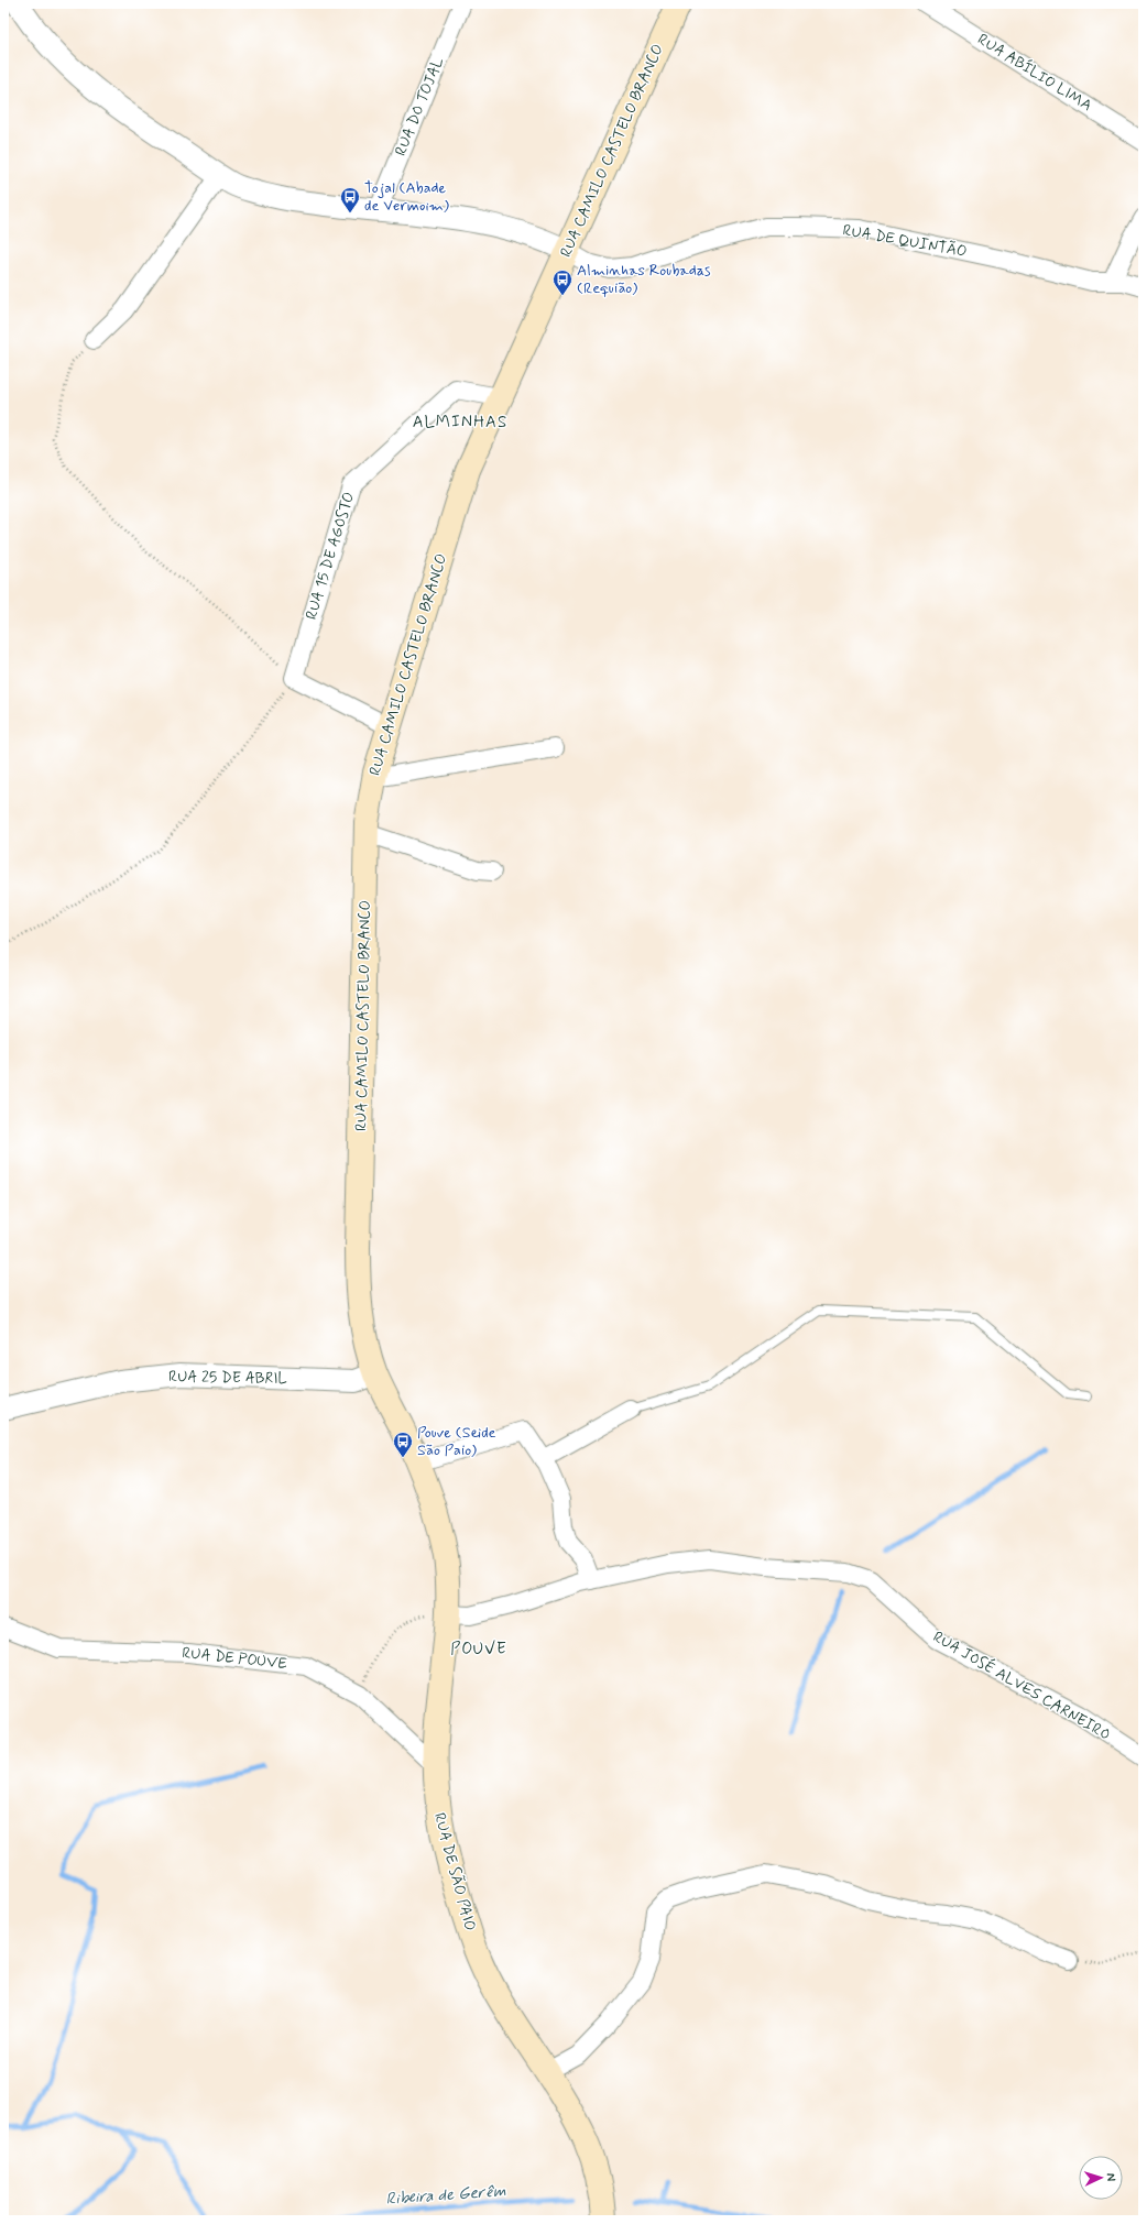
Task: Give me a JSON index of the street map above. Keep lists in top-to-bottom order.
{
  "streets": {
    "main road": ["RUA CAMILO CASTELO BRANCO", "RUA DE SÃO PAIO"],
    "street": [
      "RUA ABÍLIO LIMA",
      "RUA DO TOJAL",
      "RUA DE QUINTÃO",
      "RUA 15 DE AGOSTO",
      "RUA 25 DE ABRIL",
      "RUA DE POUVE",
      "RUA JOSÉ ALVES CARNEIRO"
    ]
  },
  "crossings": [
    ["RUA CAMILO CASTELO BRANCO", "RUA DE QUINTÃO"],
    ["RUA CAMILO CASTELO BRANCO", "RUA 15 DE AGOSTO"],
    ["RUA CAMILO CASTELO BRANCO", "RUA 25 DE ABRIL"],
    ["RUA CAMILO CASTELO BRANCO", "RUA DE SÃO PAIO"],
    ["RUA 25 DE ABRIL", "RUA DE SÃO PAIO"],
    ["RUA DE POUVE", "RUA DE SÃO PAIO"],
    ["RUA JOSÉ ALVES CARNEIRO", "RUA DE SÃO PAIO"]
  ],
  "districts": ["ALMINHAS", "POUVE"],
  "water": ["Ribeira de Gerêm"],
  "places": {
    "bus stop": ["Tojal (Abade de Vermoim)", "Alminhas Roubadas (Requião)", "Pouve (Seide São Paio)"]
  },
  "north": "right"
}
